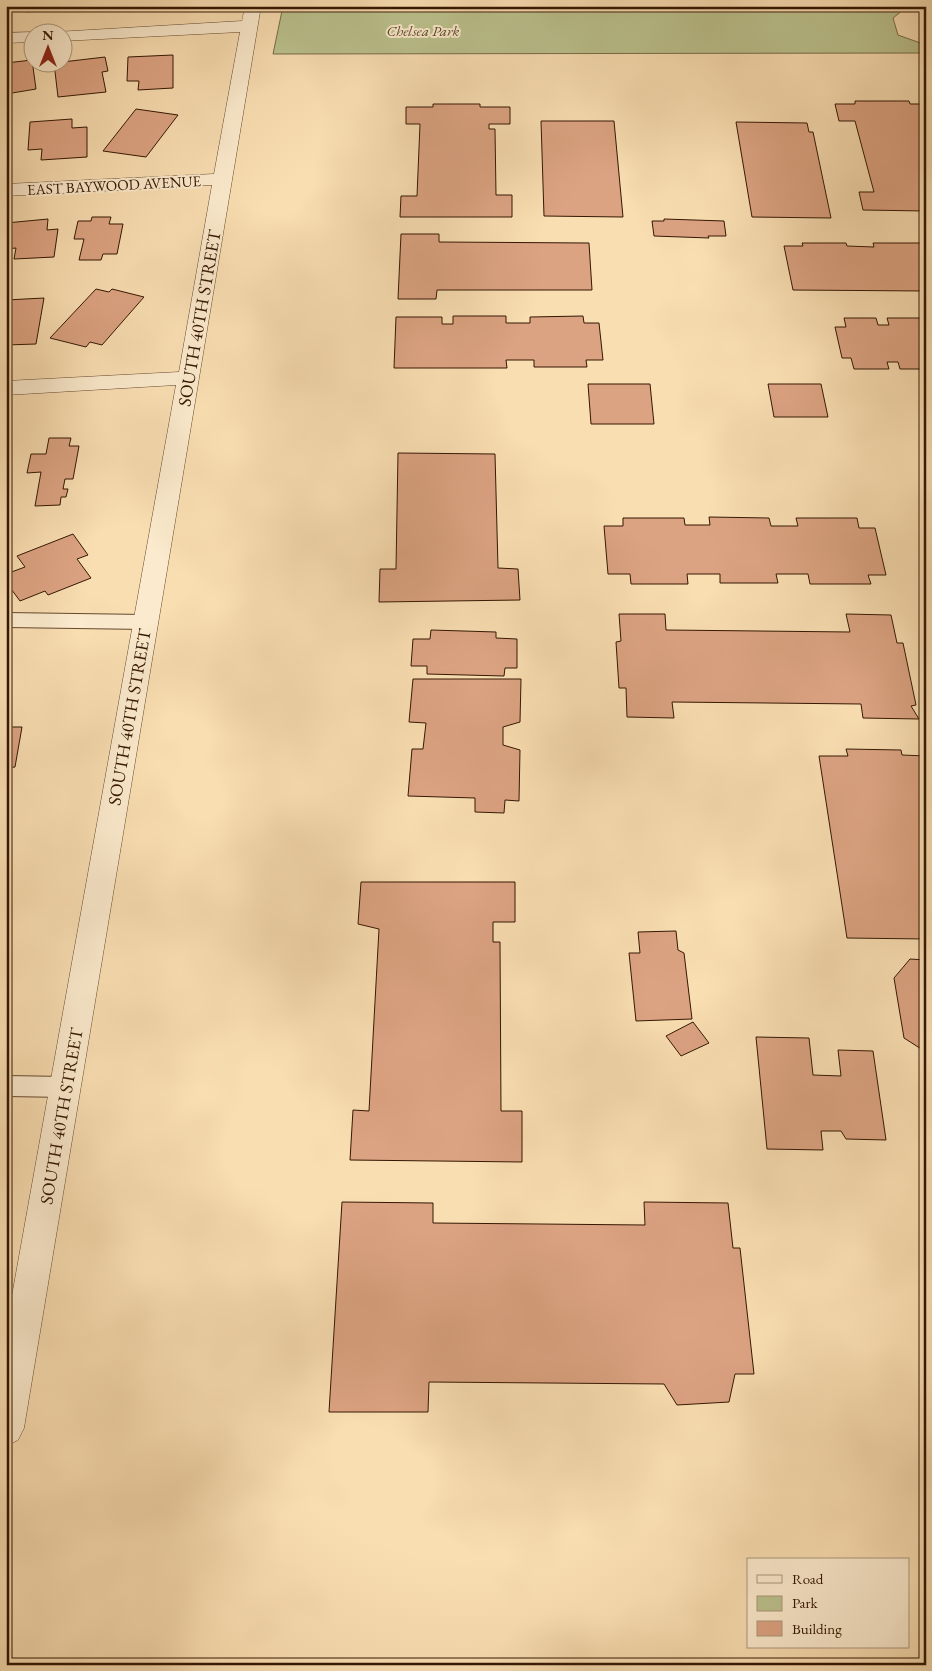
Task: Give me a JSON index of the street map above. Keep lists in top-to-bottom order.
{
  "streets": {
    "street": ["EAST BAYWOOD AVENUE", "SOUTH 40TH STREET"]
  },
  "crossings": [
    ["EAST BAYWOOD AVENUE", "SOUTH 40TH STREET"]
  ],
  "parks": ["Chelsea Park"],
  "legend": ["Road", "Park", "Building"],
  "north": "top"
}
